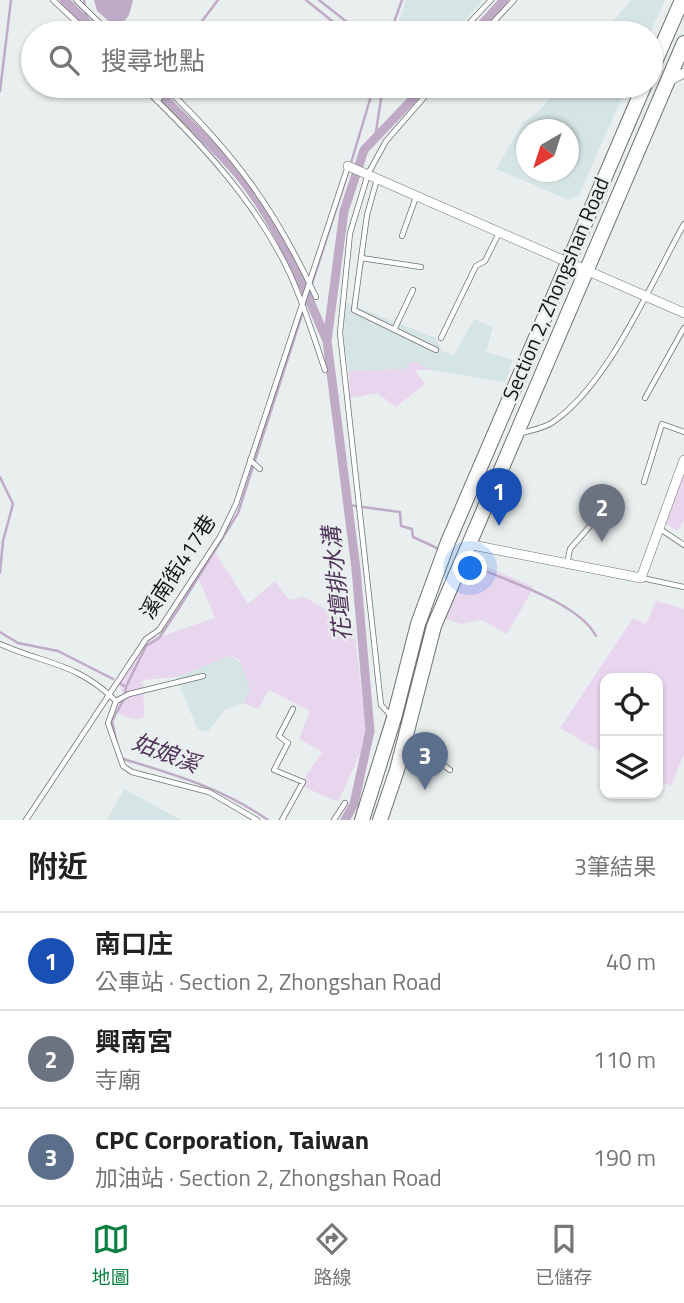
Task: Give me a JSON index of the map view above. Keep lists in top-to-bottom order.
{
  "streets": {
    "main road": ["Section 2, Zhongshan Road"],
    "lane": ["溪南街417巷"]
  },
  "water": ["花壇排水溝", "姑娘溪"],
  "north": "bottom left",
  "page": {
    "search": "搜尋地點",
    "pins": ["1", "2", "3"],
    "heading": ["附近", "3筆結果"],
    "list": [
      {
        "mark": "1",
        "name": "南口庄",
        "note": "公車站 · Section 2, Zhongshan Road",
        "value": "40 m"
      },
      {
        "mark": "2",
        "name": "興南宮",
        "note": "寺廟",
        "value": "110 m"
      },
      {
        "mark": "3",
        "name": "CPC Corporation, Taiwan",
        "note": "加油站 · Section 2, Zhongshan Road",
        "value": "190 m"
      }
    ],
    "nav": ["地圖", "路線", "已儲存"]
  }
}
